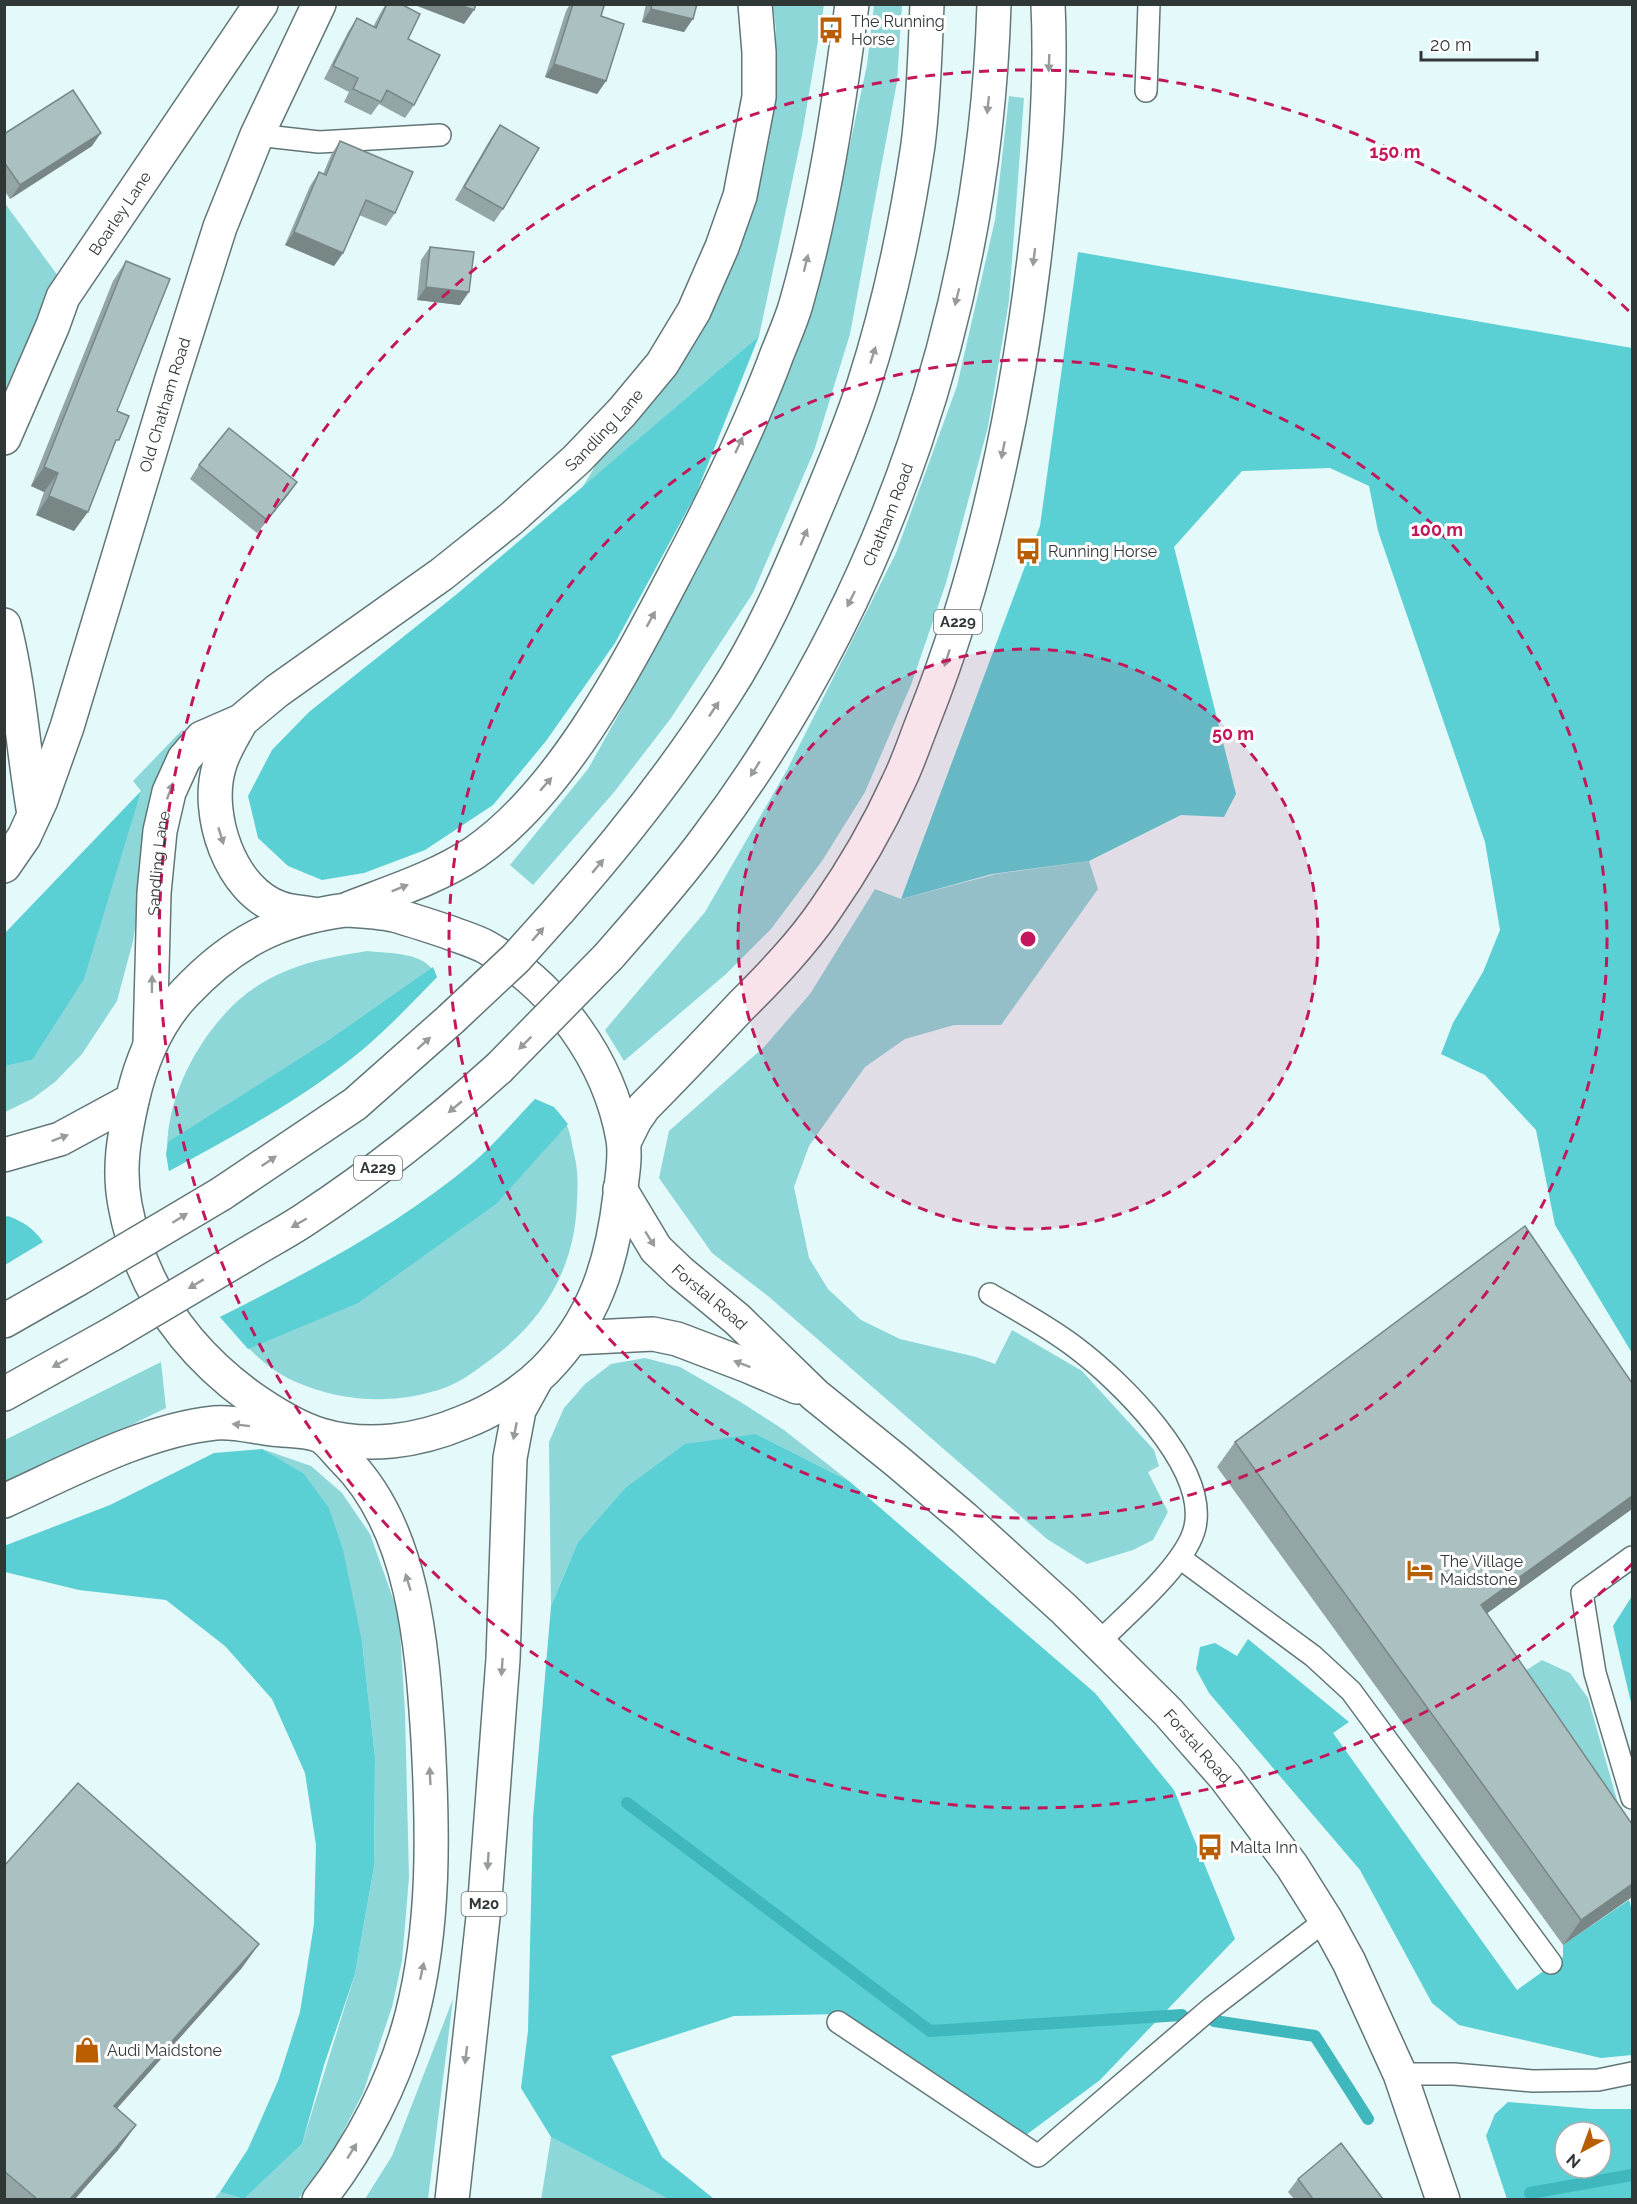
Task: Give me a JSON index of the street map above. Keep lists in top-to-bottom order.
{
  "streets": {
    "main road": [
      "Boarley Lane",
      "Old Chatham Road",
      "Sandling Lane",
      "Chatham Road",
      "A229",
      "Forstal Road",
      "M20"
    ]
  },
  "places": {
    "bus stop": ["The Running Horse", "Running Horse", "Malta Inn"],
    "hotel": ["The Village Maidstone"],
    "shop": ["Audi Maidstone"]
  },
  "scale_bar": "20 m",
  "north": "bottom left",
  "rings": ["150 m", "100 m", "50 m"]
}
